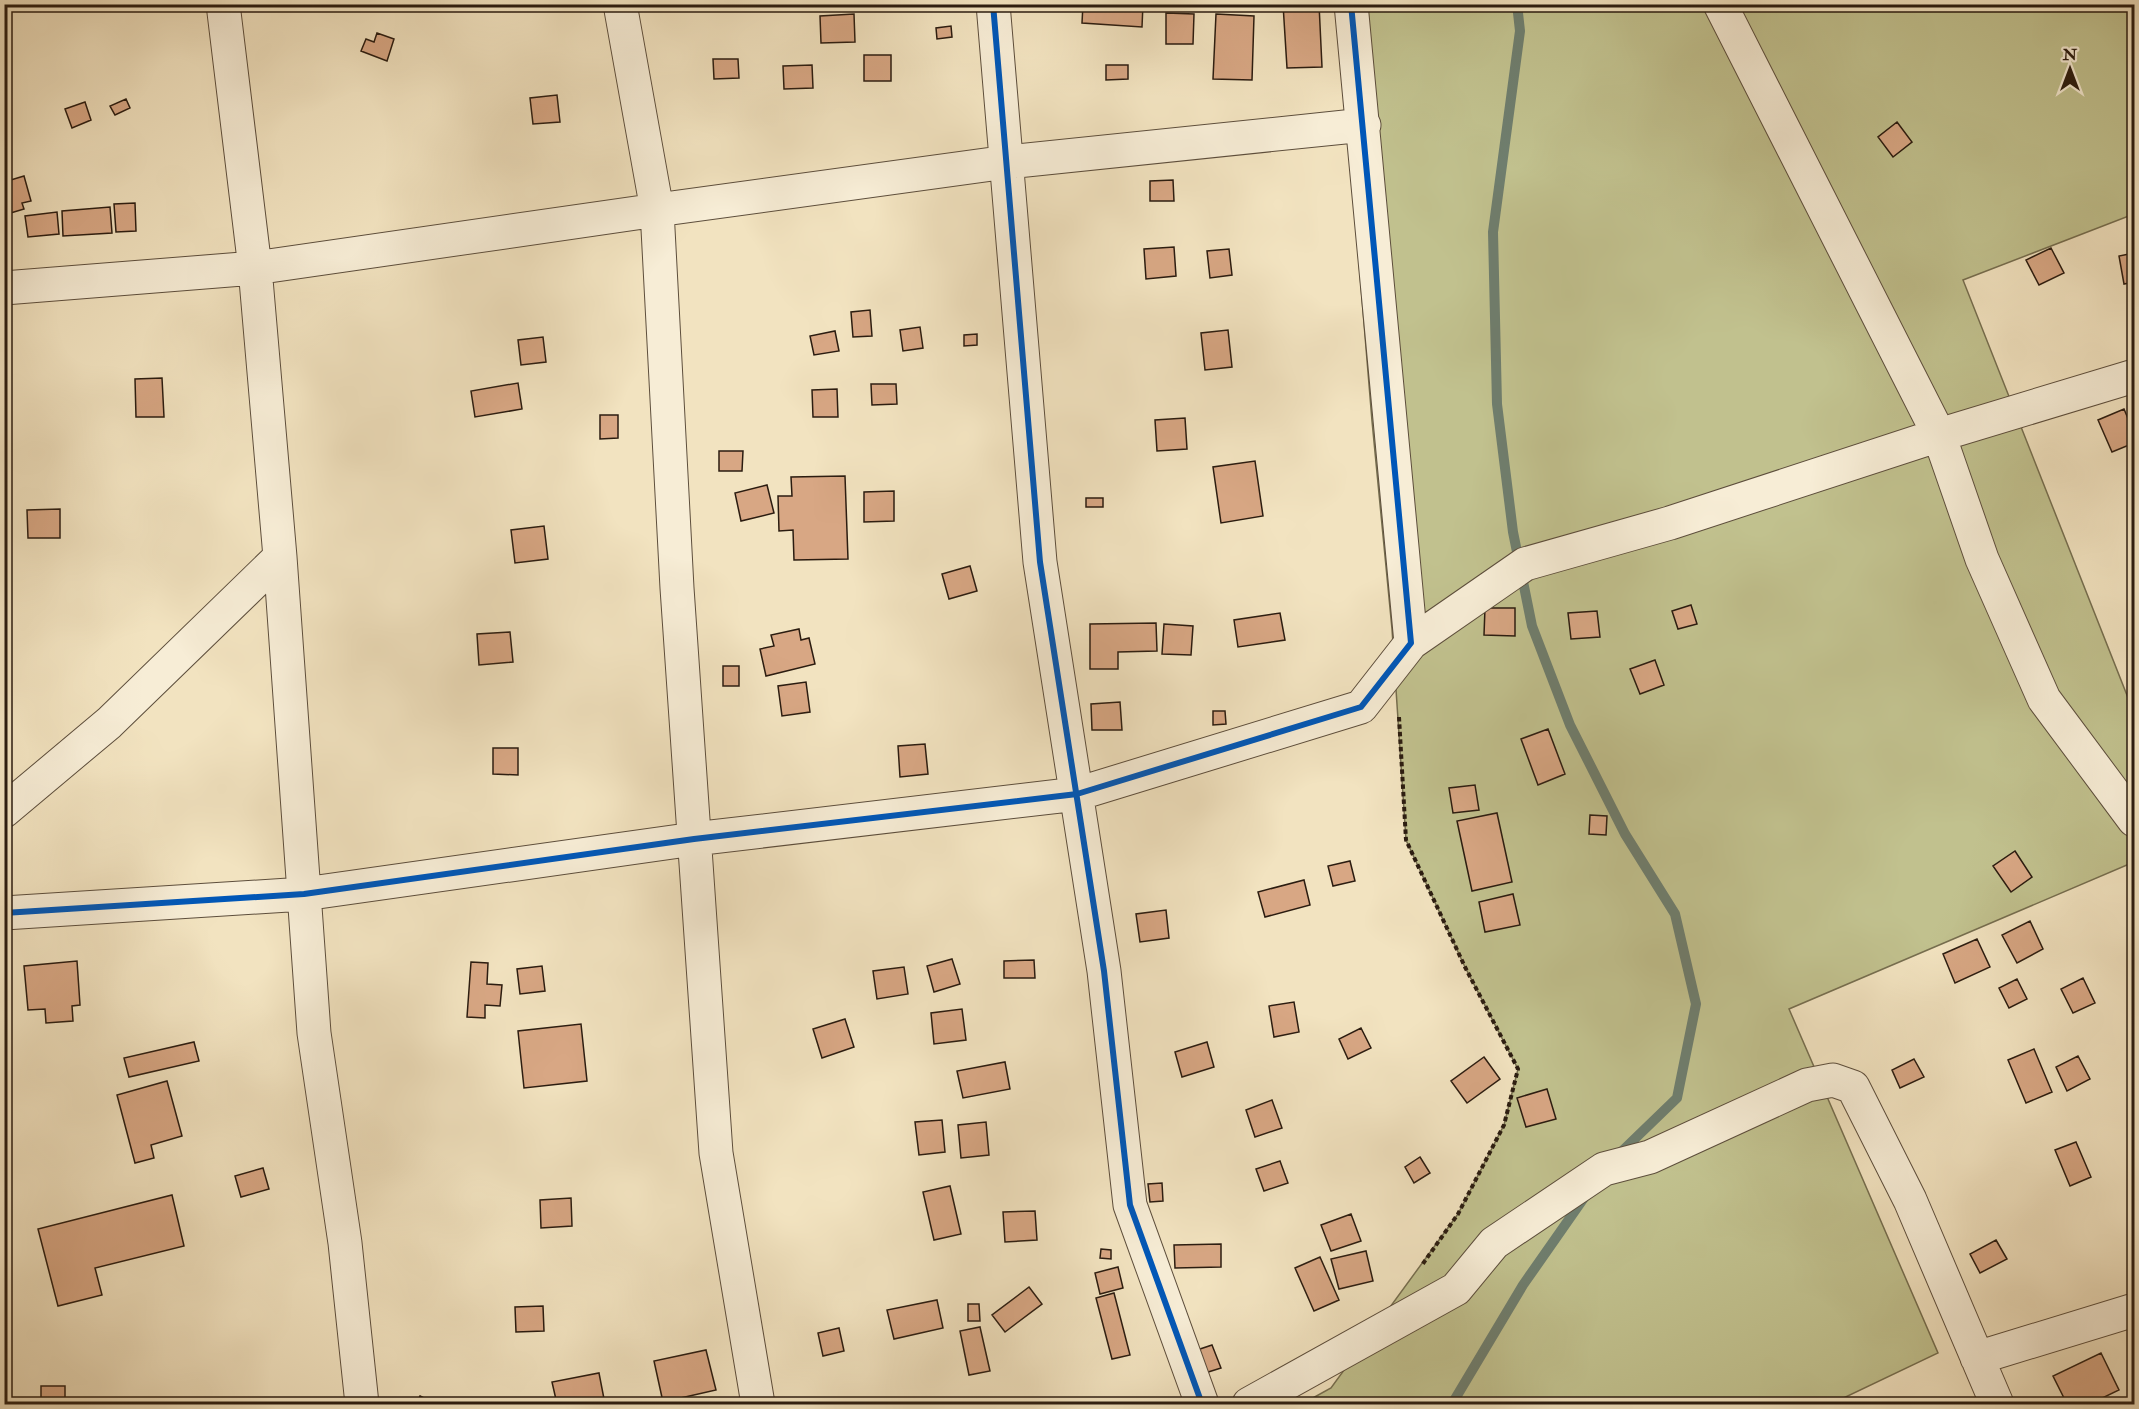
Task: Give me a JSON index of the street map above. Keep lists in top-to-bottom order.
{
  "north": "top"
}
